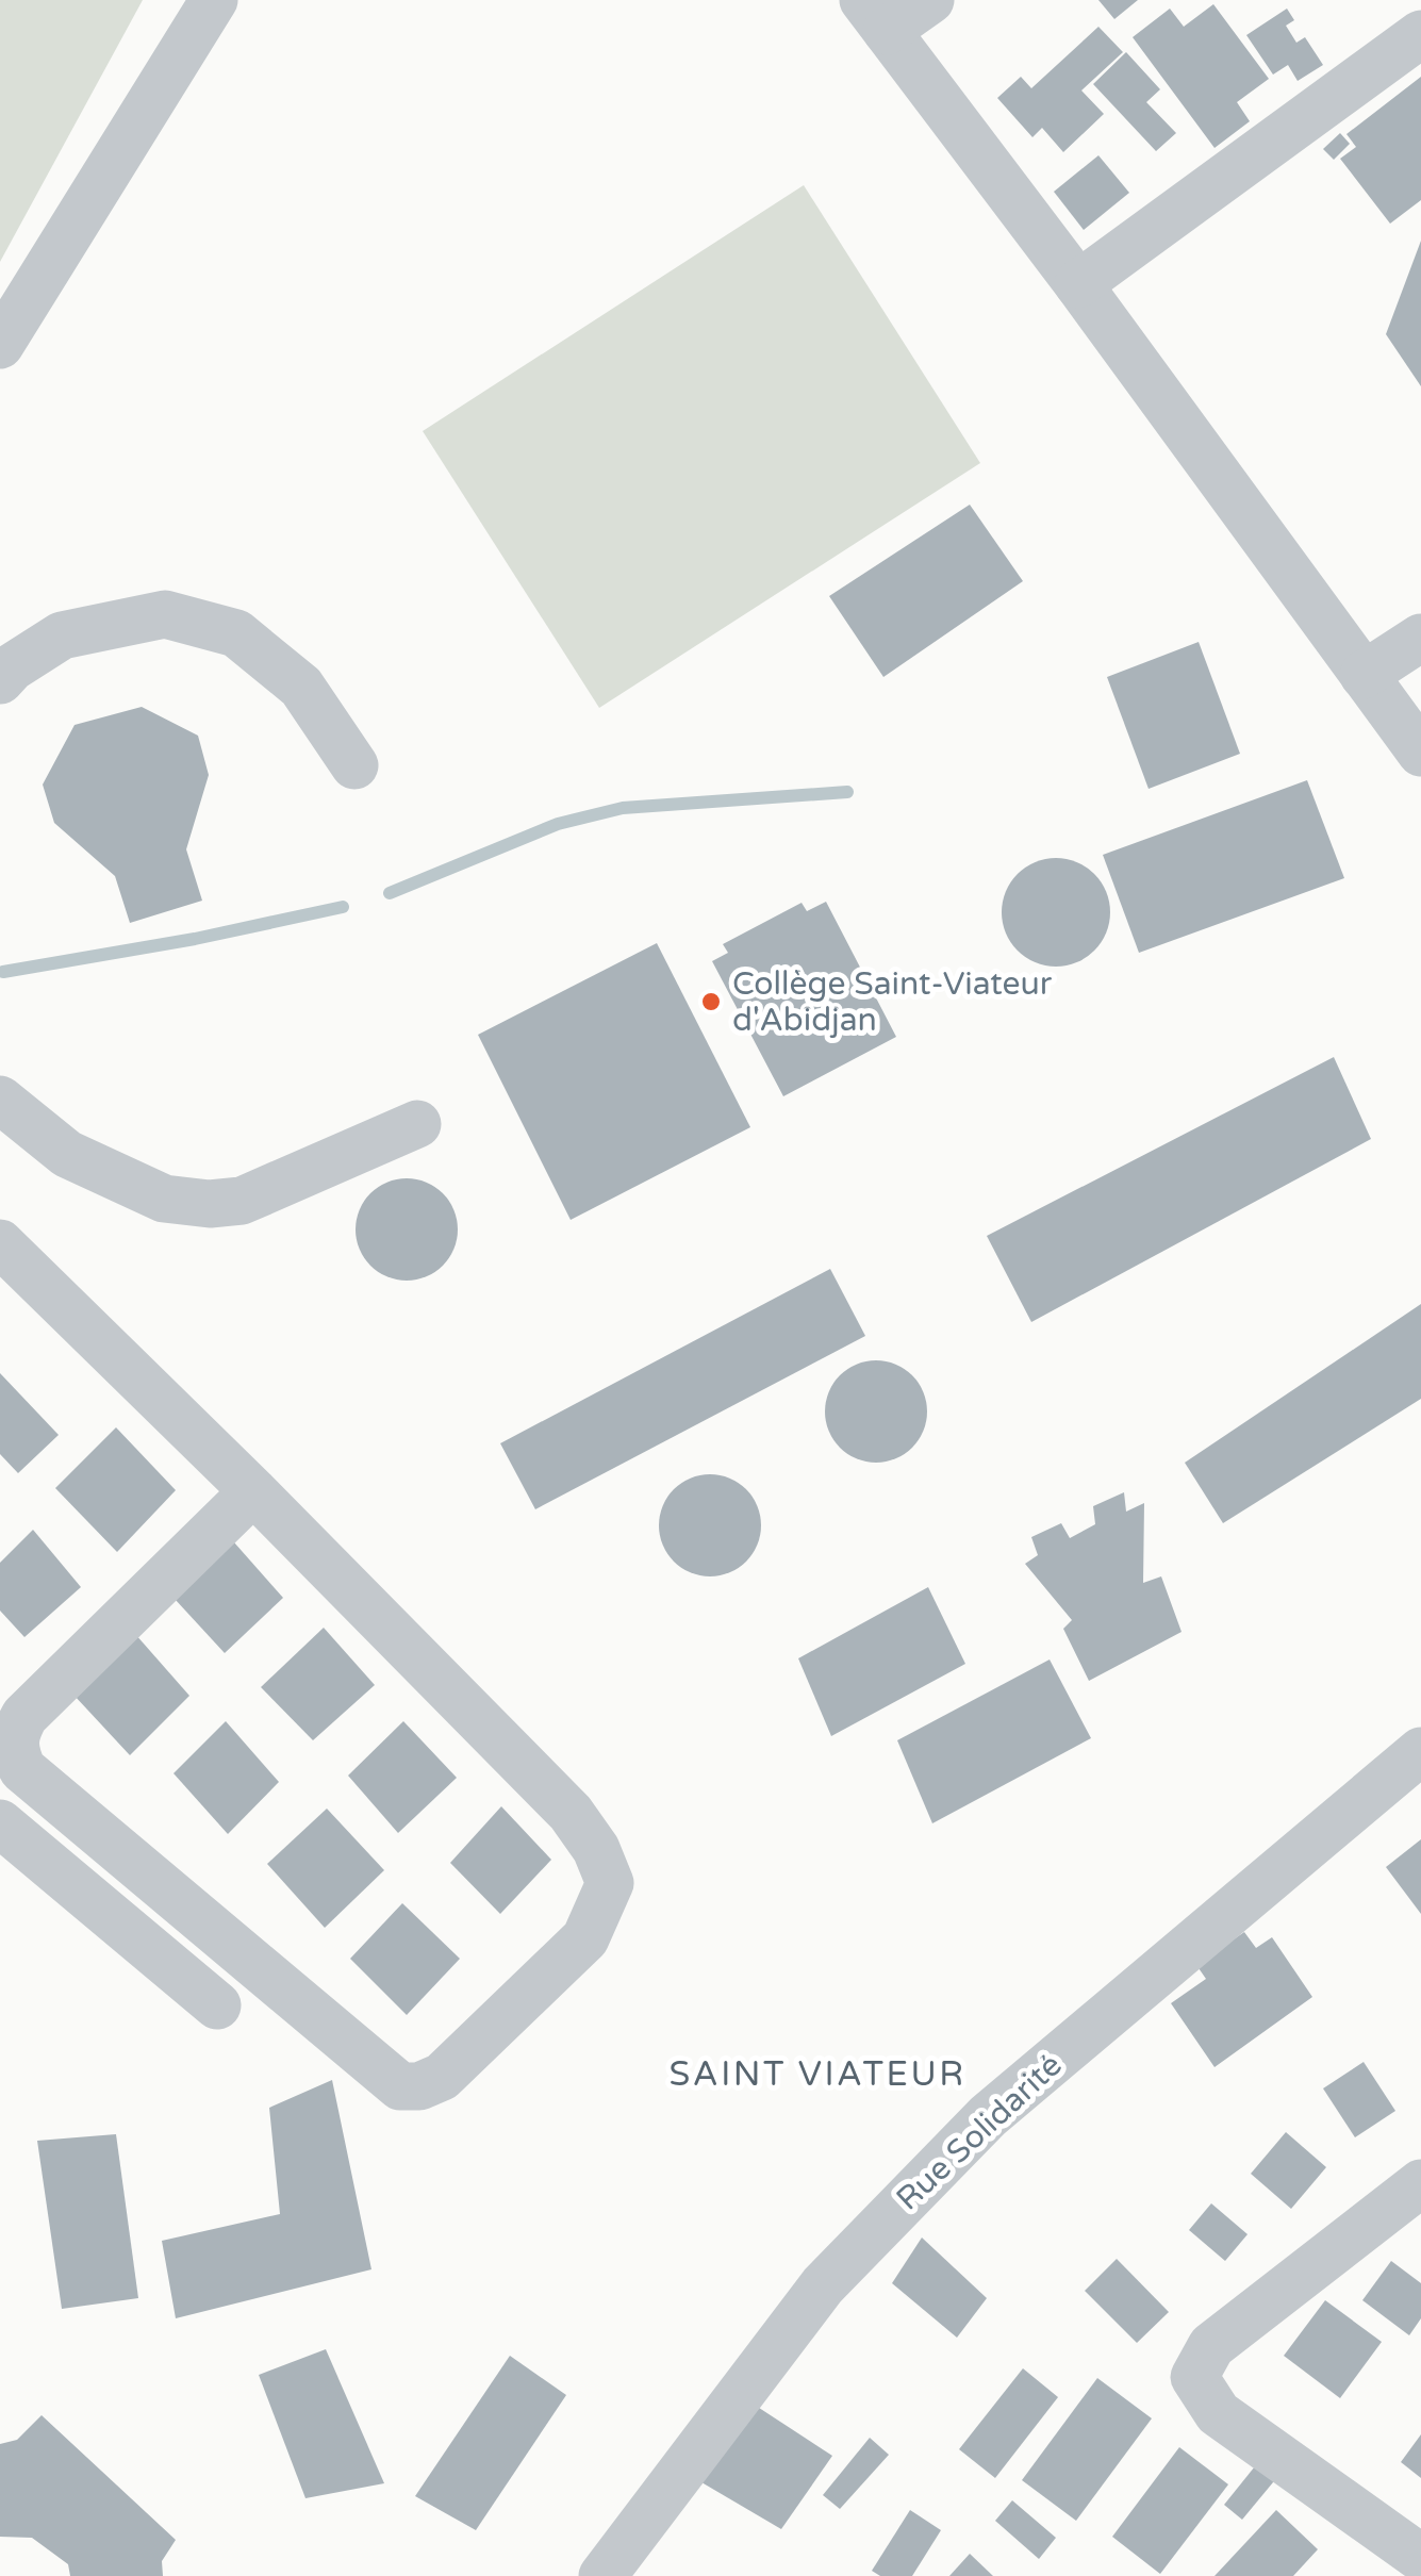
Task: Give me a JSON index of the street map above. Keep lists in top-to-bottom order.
{
  "streets": {
    "street": ["Rue Solidarité"]
  },
  "districts": ["SAINT VIATEUR"],
  "places": ["Collège Saint-Viateur d'Abidjan"]
}
